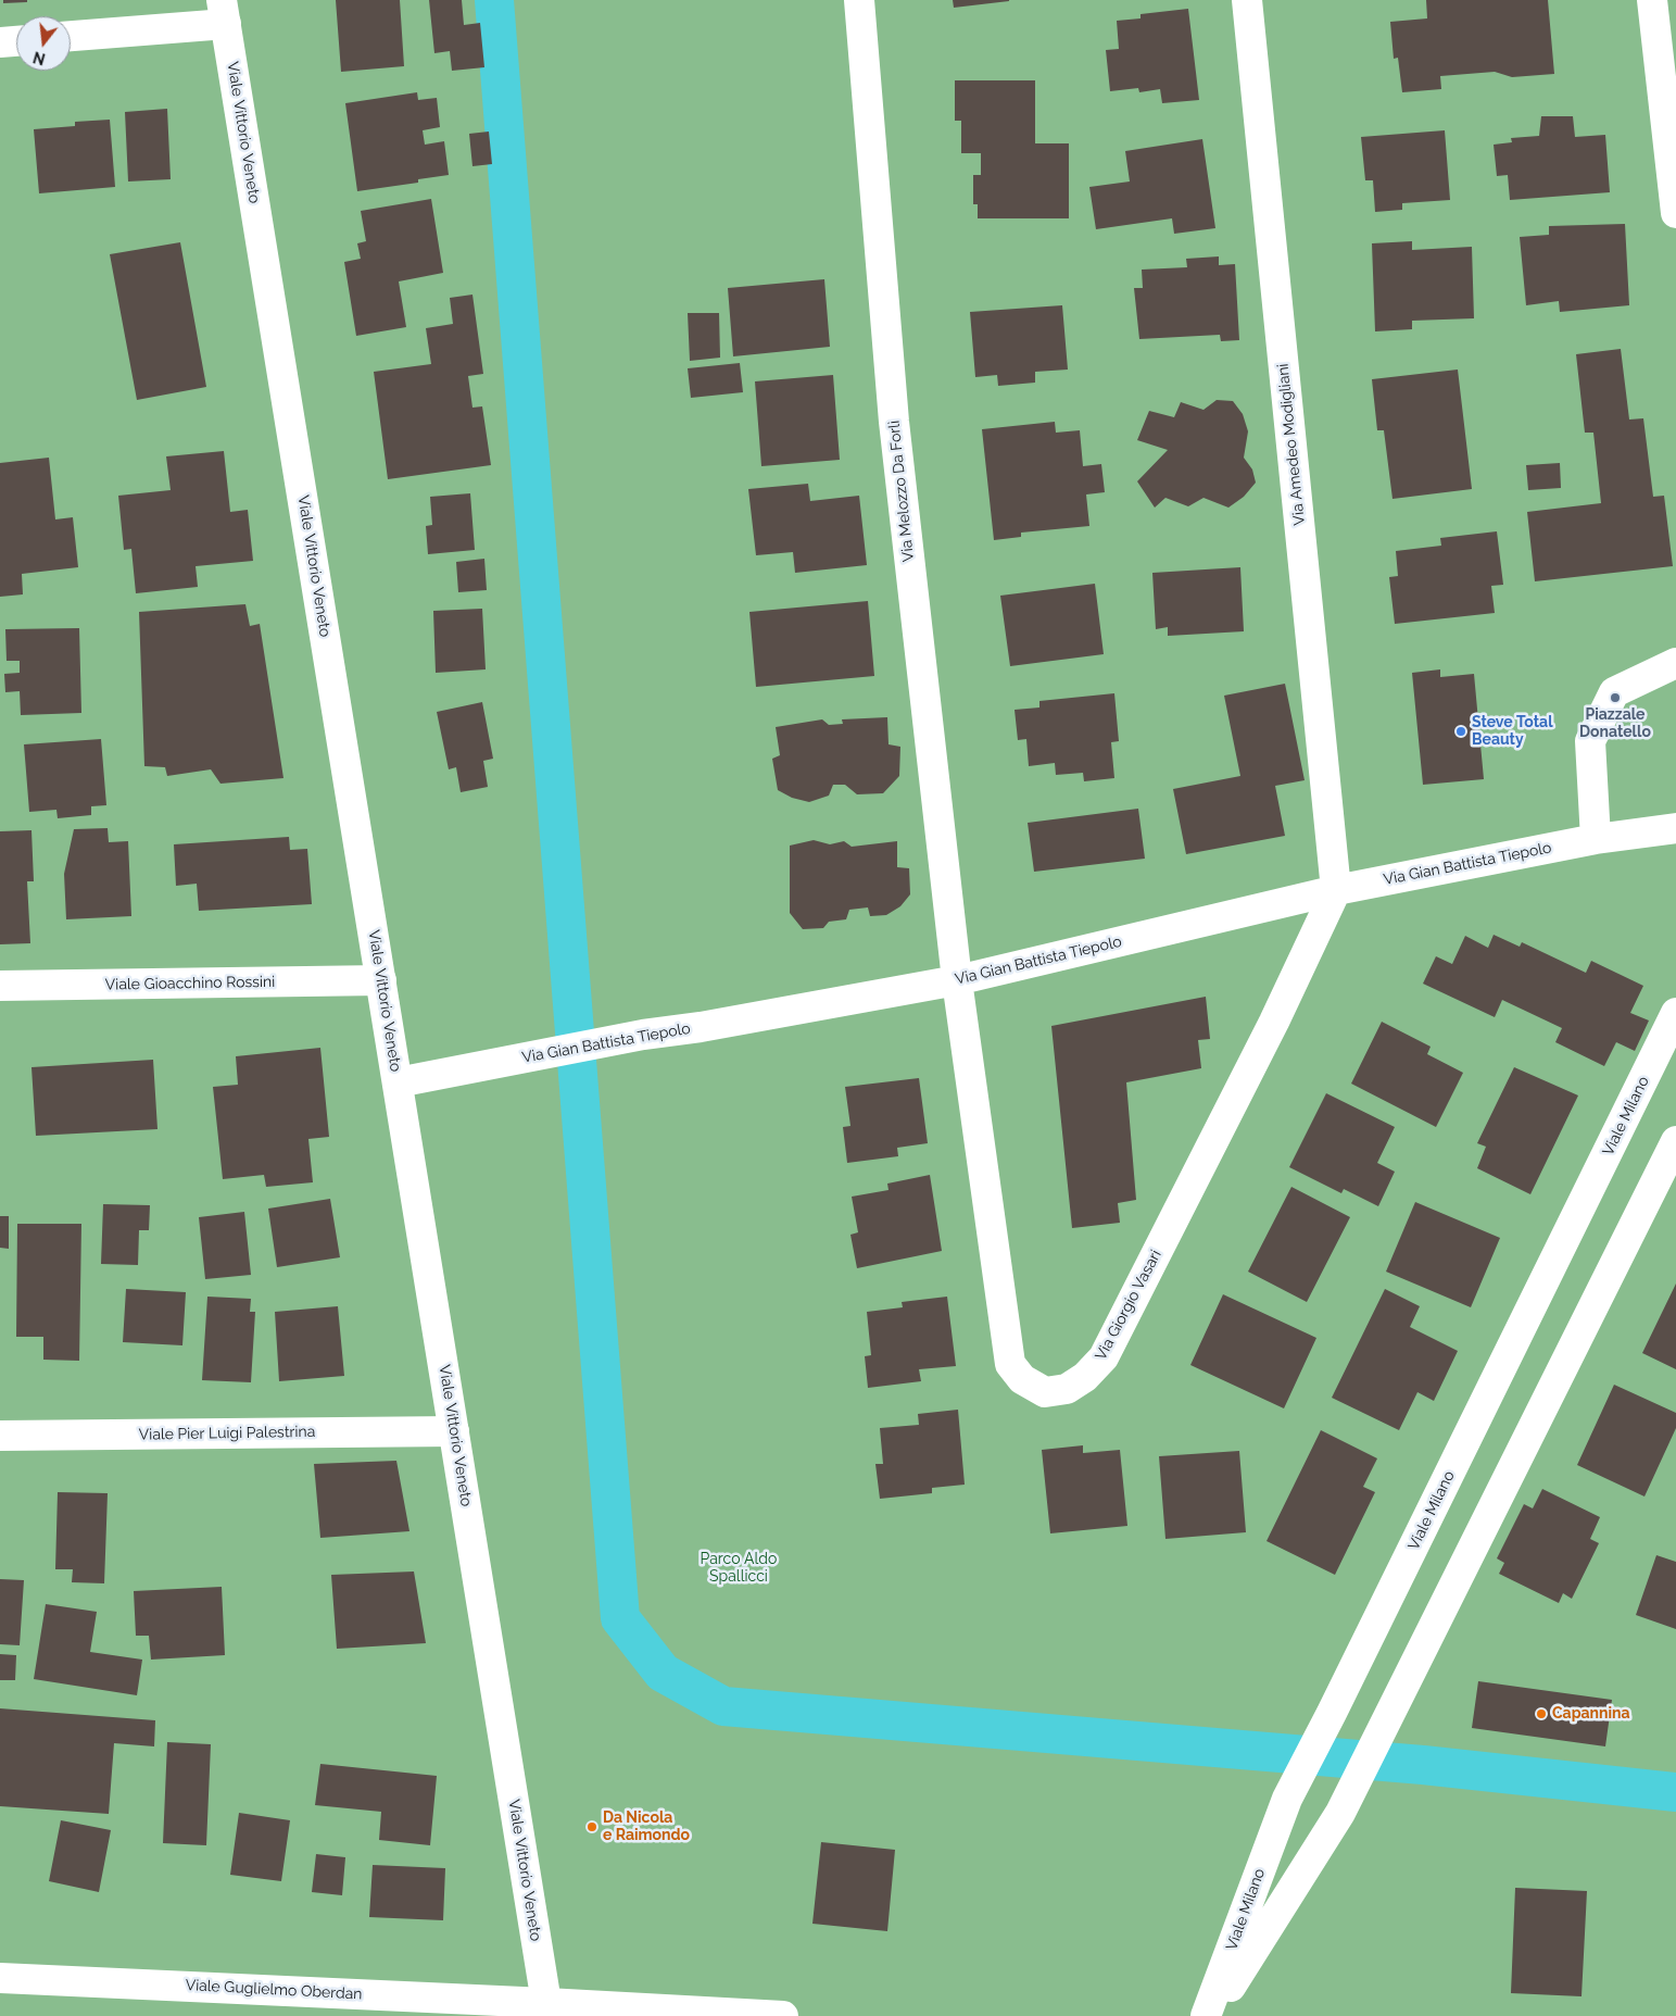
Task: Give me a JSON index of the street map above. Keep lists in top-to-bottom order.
{
  "streets": {
    "street": [
      "Viale Vittorio Veneto",
      "Via Amedeo Modigliani",
      "Via Melozzo Da Forlì",
      "Via Gian Battista Tiepolo",
      "Viale Gioacchino Rossini",
      "Viale Milano",
      "Via Giorgio Vasari",
      "Viale Pier Luigi Palestrina",
      "Viale Guglielmo Oberdan"
    ]
  },
  "crossings": [
    ["Viale Vittorio Veneto", "Via Gian Battista Tiepolo"],
    ["Viale Vittorio Veneto", "Viale Gioacchino Rossini"],
    ["Viale Vittorio Veneto", "Viale Pier Luigi Palestrina"],
    ["Viale Vittorio Veneto", "Viale Guglielmo Oberdan"],
    ["Via Amedeo Modigliani", "Via Gian Battista Tiepolo"],
    ["Via Amedeo Modigliani", "Via Giorgio Vasari"],
    ["Via Melozzo Da Forlì", "Via Gian Battista Tiepolo"],
    ["Via Melozzo Da Forlì", "Via Giorgio Vasari"],
    ["Via Gian Battista Tiepolo", "Via Giorgio Vasari"]
  ],
  "parks": ["Parco Aldo Spallicci"],
  "places": [
    "Piazzale Donatello",
    "Steve Total Beauty",
    "Capannina",
    "Da Nicola e Raimondo"
  ],
  "north": "bottom"
}
